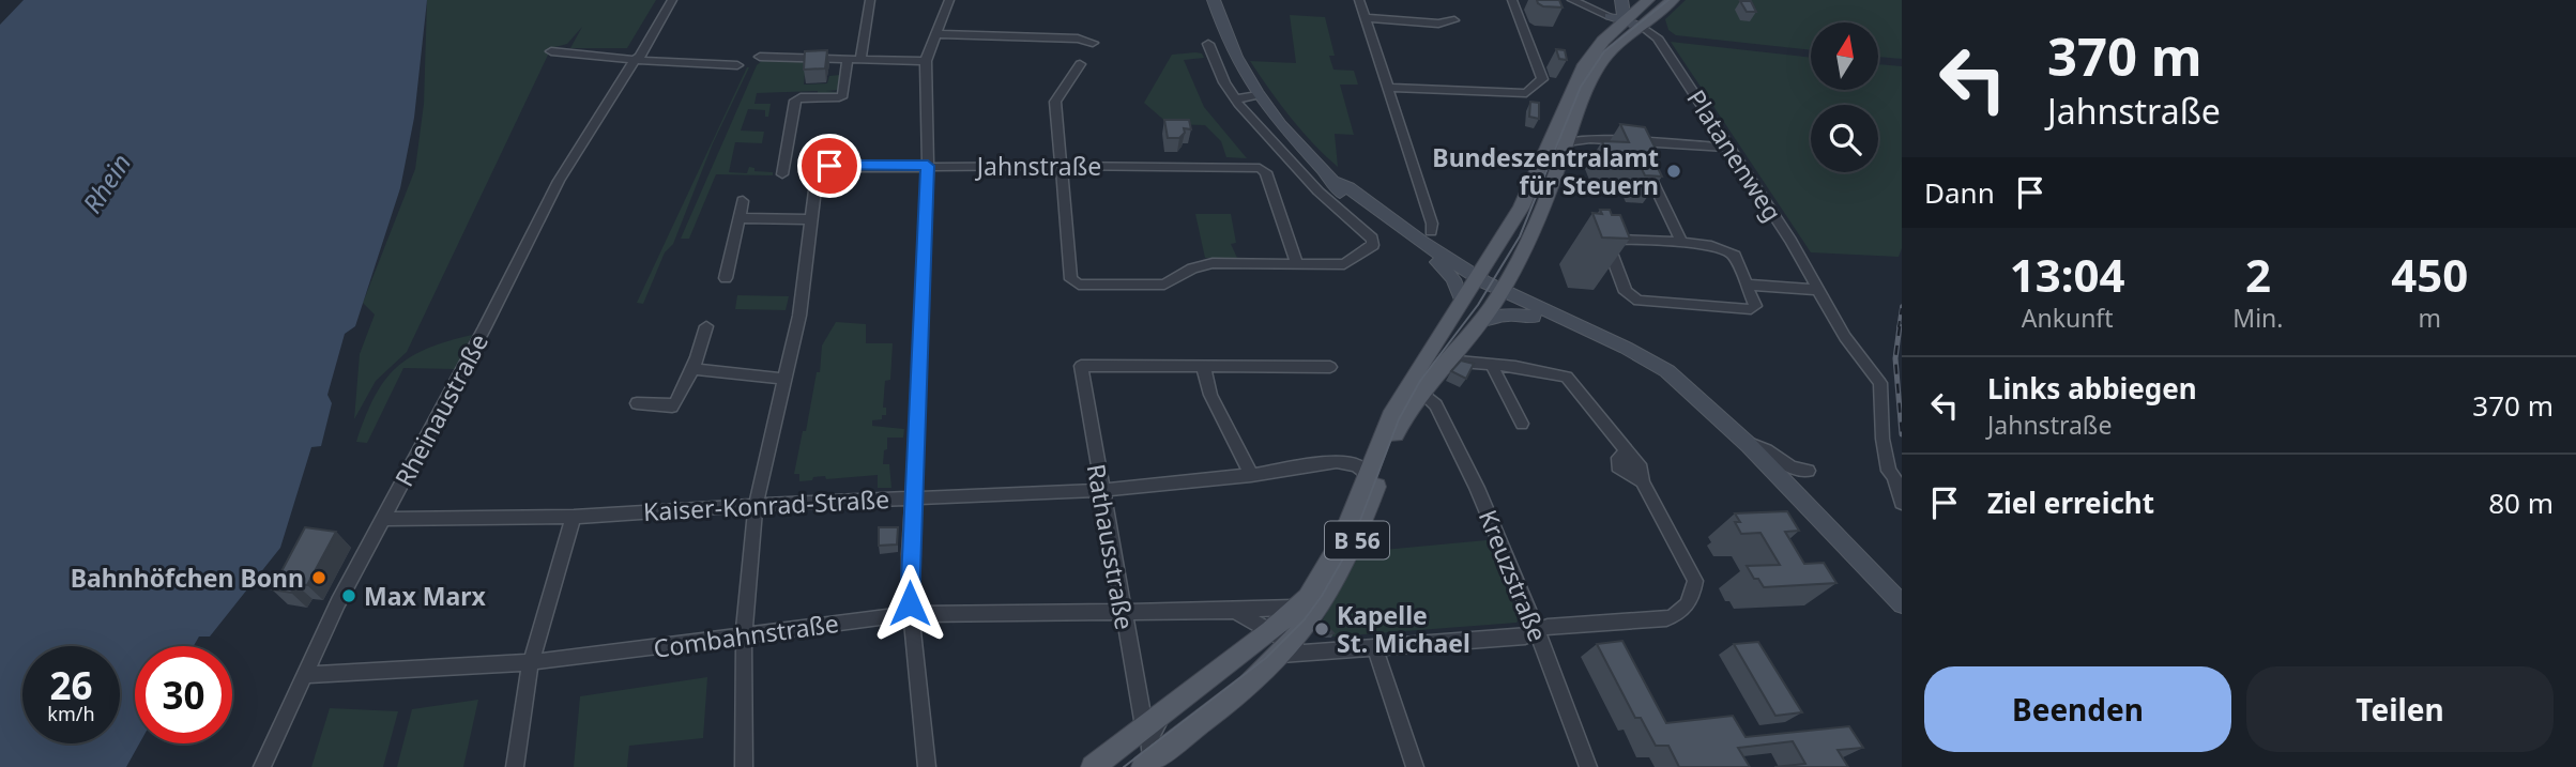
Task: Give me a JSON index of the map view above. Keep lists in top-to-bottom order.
{
  "streets": {
    "main road": ["B 56"],
    "street": [
      "Platanenweg",
      "Jahnstraße",
      "Rheinaustraße",
      "Kaiser-Konrad-Straße",
      "Rathausstraße",
      "Kreuzstraße",
      "Combahnstraße"
    ]
  },
  "crossings": [
    ["Platanenweg", "B 56"],
    ["Rheinaustraße", "Kaiser-Konrad-Straße"],
    ["Rheinaustraße", "Combahnstraße"],
    ["Kaiser-Konrad-Straße", "B 56"],
    ["Kaiser-Konrad-Straße", "Rathausstraße"],
    ["B 56", "Rathausstraße"],
    ["B 56", "Kreuzstraße"],
    ["B 56", "Combahnstraße"],
    ["Rathausstraße", "Combahnstraße"]
  ],
  "water": ["Rhein"],
  "places": [
    "Bundeszentralamt für Steuern",
    "Bahnhöfchen Bonn",
    "Max Marx",
    "Kapelle St. Michael"
  ],
  "north": "top",
  "page": {
    "turn": ["370 m", "Jahnstraße"],
    "then": "Dann",
    "eta": [
      "13:04",
      "Ankunft",
      "2",
      "Min.",
      "450",
      "m"
    ],
    "list": [
      {
        "name": "Links abbiegen",
        "note": "Jahnstraße",
        "value": "370 m"
      },
      {
        "name": "Ziel erreicht",
        "value": "80 m"
      }
    ],
    "speed": "26 km/h",
    "limit": "30",
    "buttons": ["Beenden", "Teilen"]
  }
}
